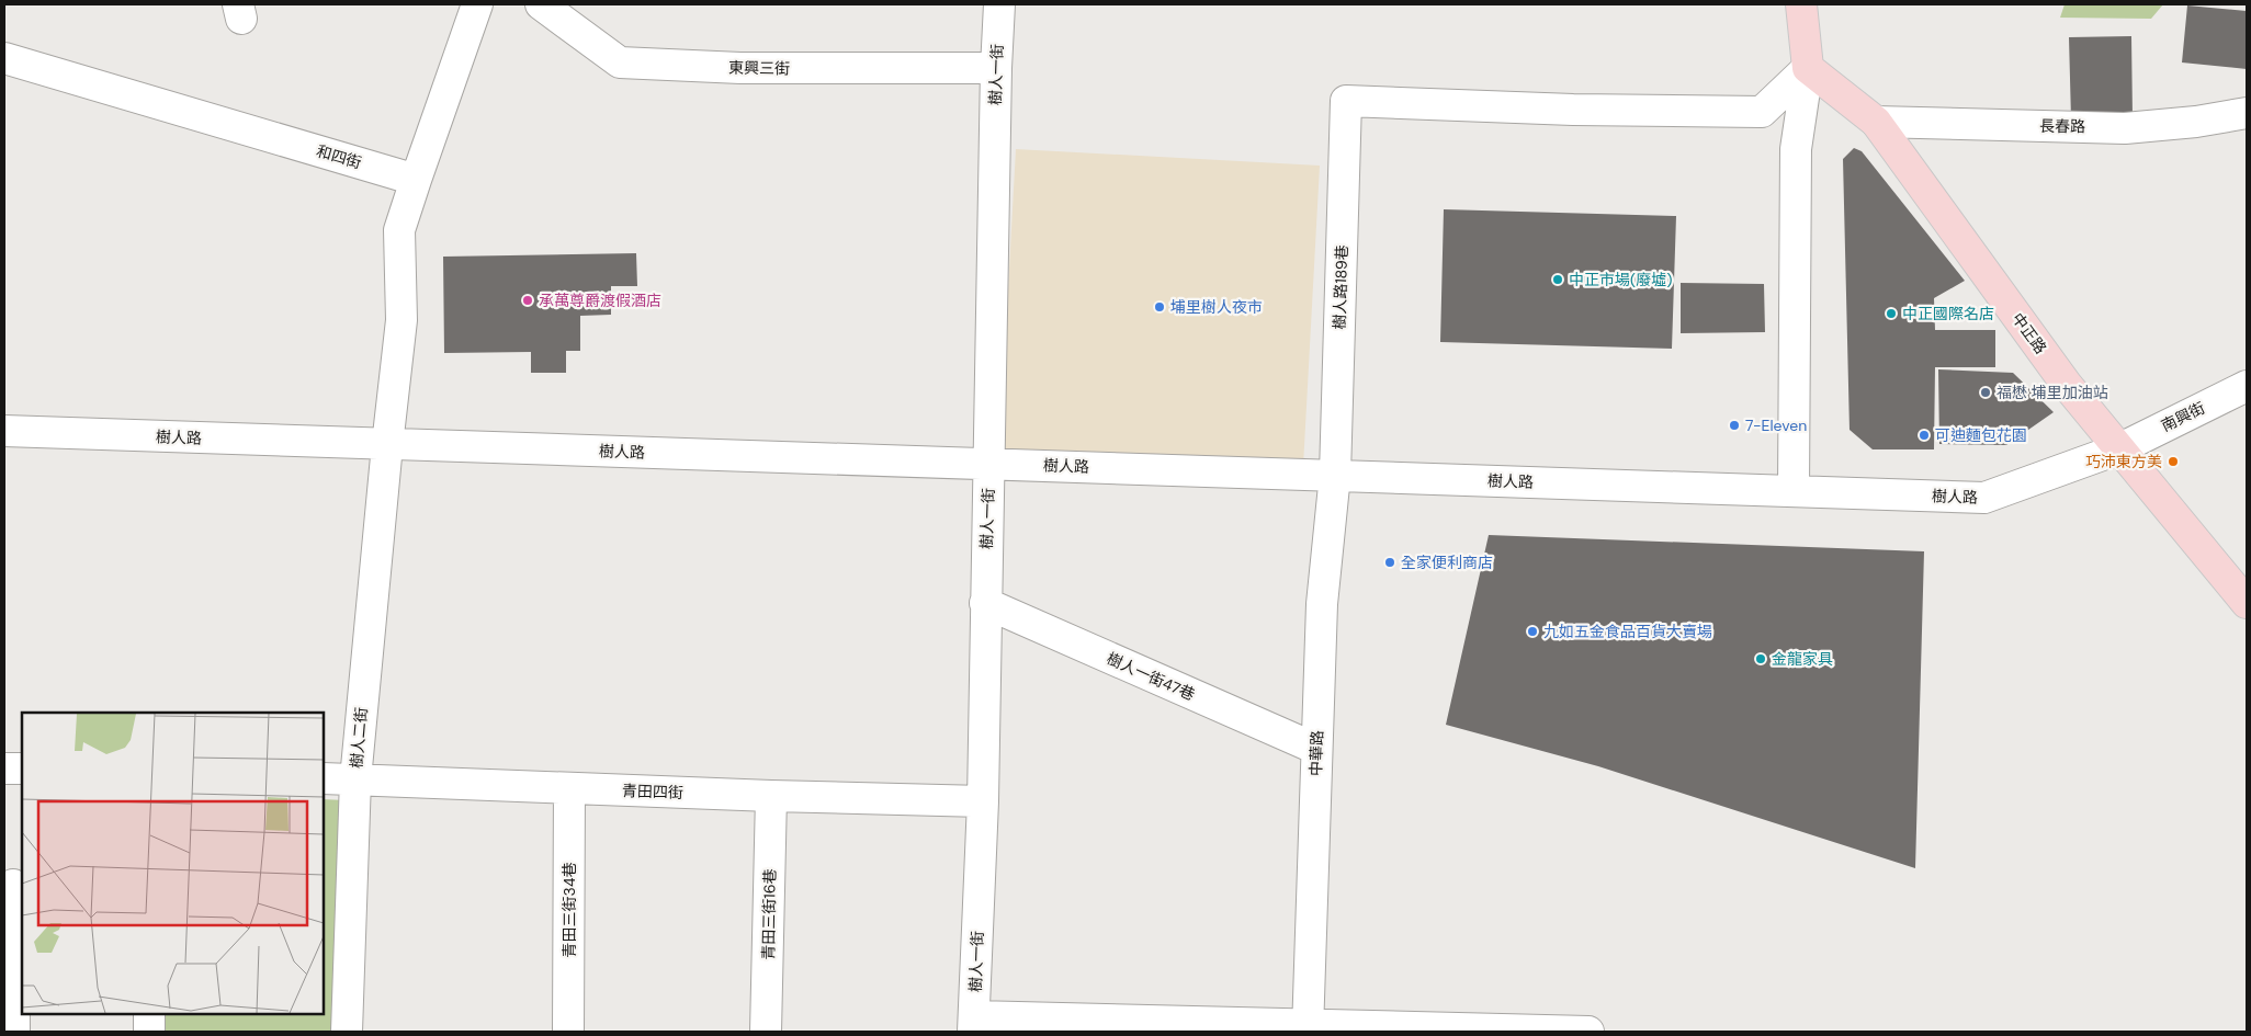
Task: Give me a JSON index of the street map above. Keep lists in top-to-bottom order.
{
  "streets": {
    "main road": ["中正路"],
    "street": [
      "東興三街",
      "樹人一街",
      "長春路",
      "和四街",
      "樹人路189巷",
      "南興街",
      "樹人路",
      "樹人一街47巷",
      "樹人二街",
      "中華路",
      "青田四街",
      "青田三街34巷",
      "青田三街16巷"
    ]
  },
  "crossings": [
    ["東興三街", "樹人一街"],
    ["樹人一街", "樹人路"],
    ["樹人一街", "樹人一街47巷"],
    ["樹人一街", "青田四街"],
    ["長春路", "中正路"],
    ["樹人路189巷", "中正路"],
    ["樹人路189巷", "樹人路"],
    ["樹人路189巷", "中華路"],
    ["中正路", "南興街"],
    ["中正路", "樹人路"],
    ["南興街", "樹人路"],
    ["樹人路", "樹人二街"],
    ["樹人路", "中華路"],
    ["樹人一街47巷", "中華路"],
    ["樹人二街", "青田四街"],
    ["青田四街", "青田三街34巷"],
    ["青田四街", "青田三街16巷"]
  ],
  "places": [
    "中正市場(廢墟)",
    "承萬尊爵渡假酒店",
    "埔里樹人夜市",
    "中正國際名店",
    "福懋 埔里加油站",
    "7-Eleven",
    "可迪麵包花園",
    "巧沛東方美",
    "全家便利商店",
    "九如五金食品百貨大賣場",
    "金龍家具"
  ]
}
